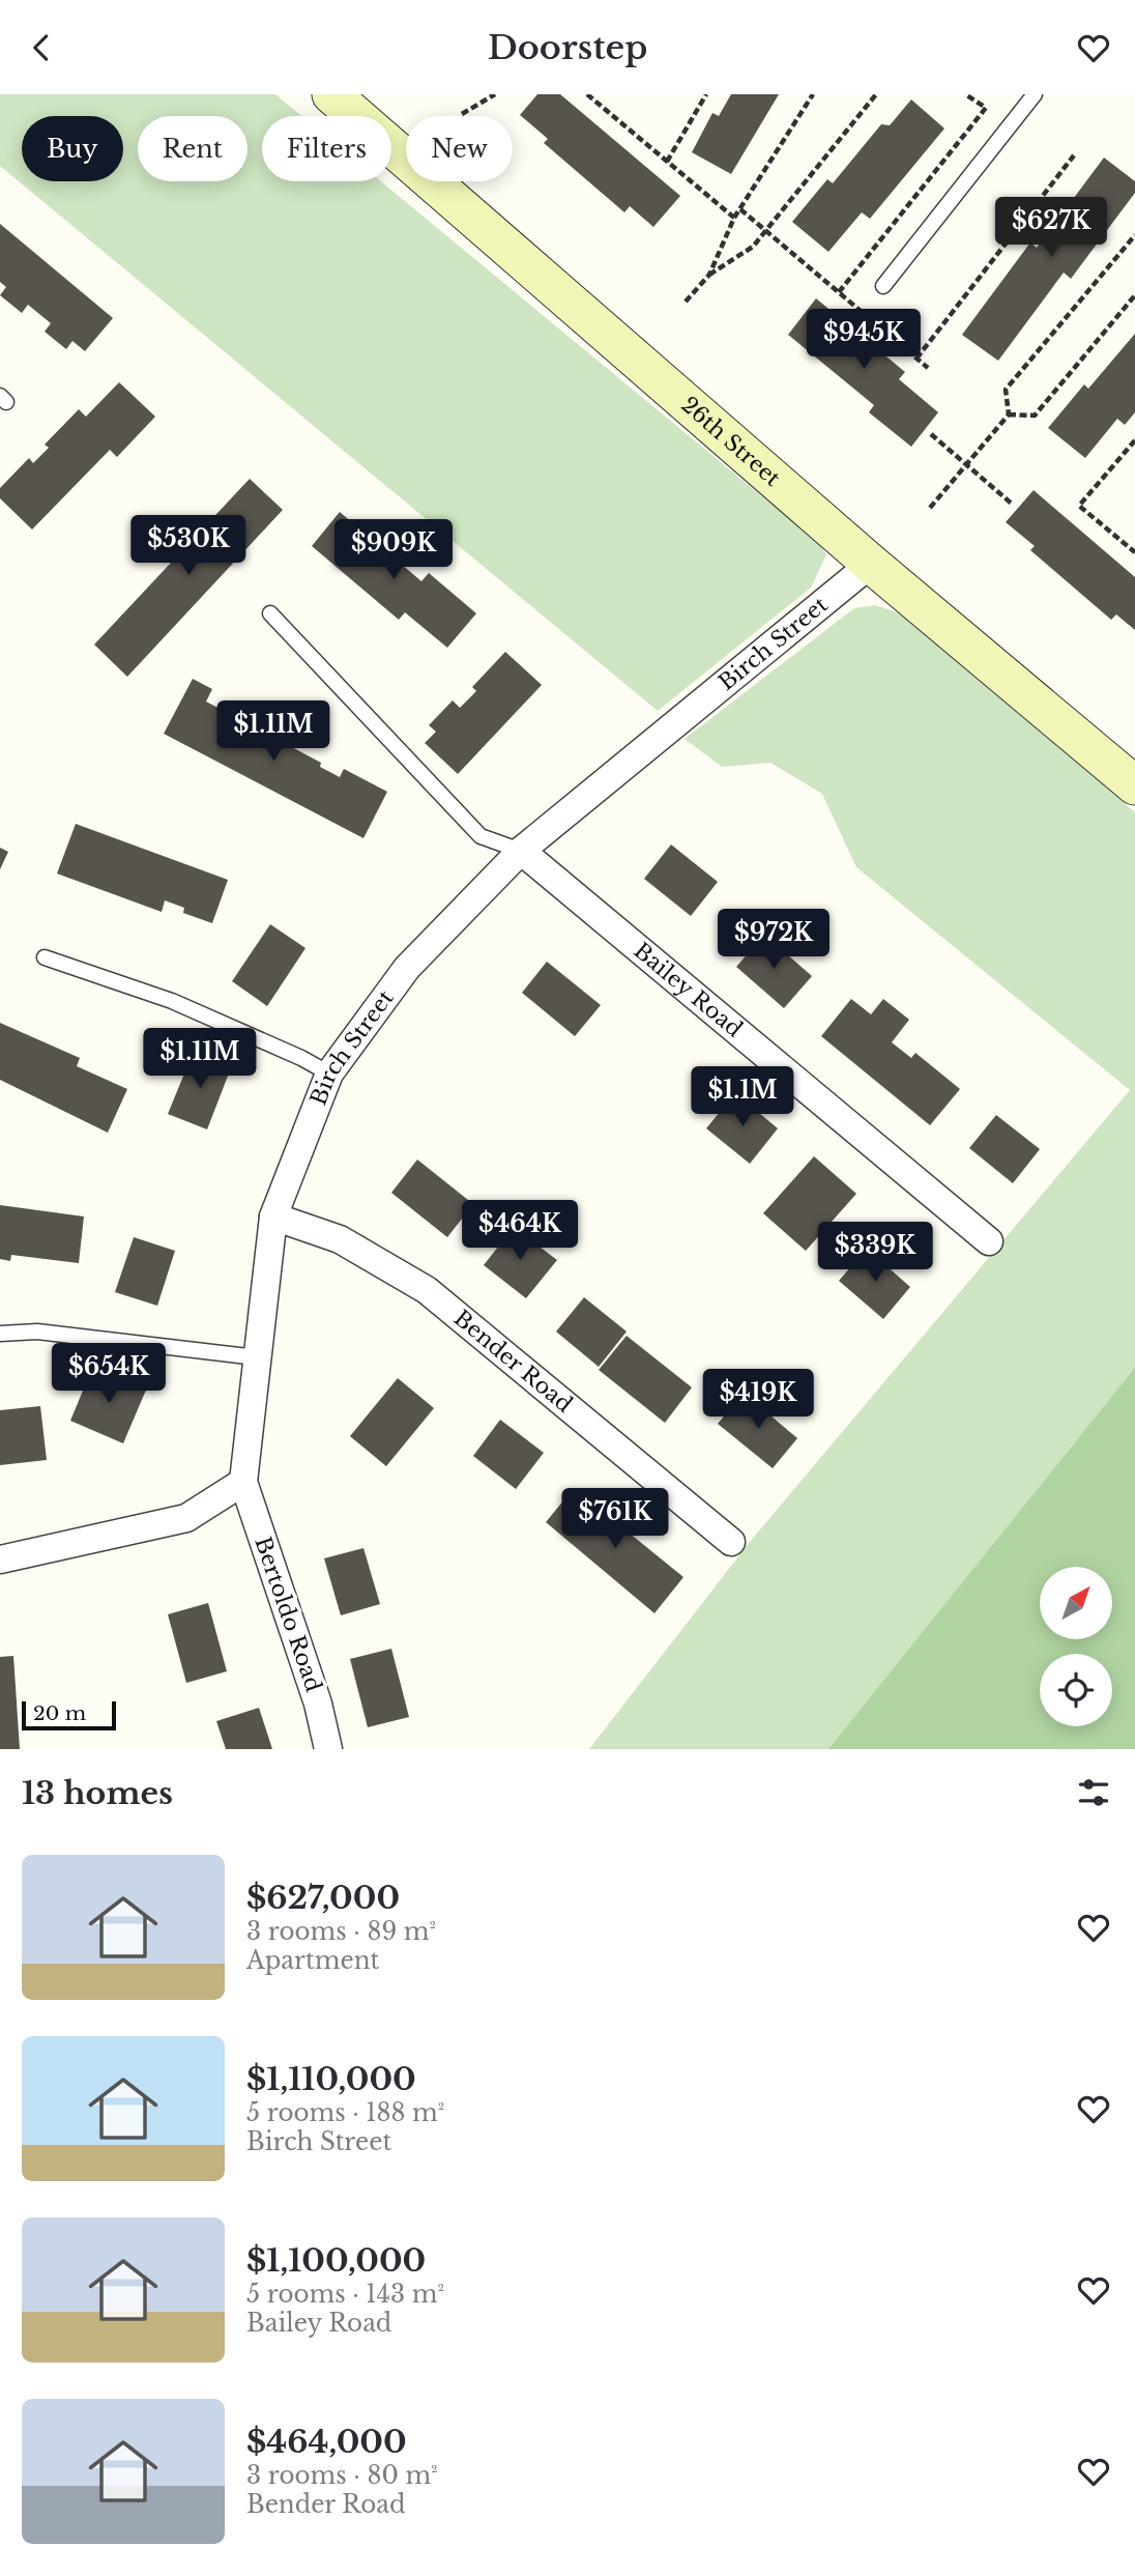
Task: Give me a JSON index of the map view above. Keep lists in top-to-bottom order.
{
  "streets": {
    "street": [
      "26th Street",
      "Birch Street",
      "Bailey Road",
      "Bender Road",
      "Bertoldo Road"
    ]
  },
  "crossings": [
    ["26th Street", "Birch Street"],
    ["Birch Street", "Bailey Road"],
    ["Birch Street", "Bender Road"],
    ["Birch Street", "Bertoldo Road"]
  ],
  "scale_bar": "20 m",
  "north": "top right",
  "page": {
    "header": "Doorstep",
    "chip": [
      "Buy",
      "Rent",
      "Filters",
      "New"
    ],
    "price": [
      "$627K",
      "$945K",
      "$530K",
      "$909K",
      "$1.11M",
      "$972K",
      "$1.11M",
      "$1.1M",
      "$464K",
      "$339K",
      "$654K",
      "$419K",
      "$761K"
    ],
    "scale": "20 m",
    "heading": "13 homes",
    "list": [
      {
        "name": "$627,000",
        "note": "3 rooms · 89 m² · Apartment"
      },
      {
        "name": "$1,110,000",
        "note": "5 rooms · 188 m² · Birch Street"
      },
      {
        "name": "$1,100,000",
        "note": "5 rooms · 143 m² · Bailey Road"
      },
      {
        "name": "$464,000",
        "note": "3 rooms · 80 m² · Bender Road"
      }
    ]
  }
}
